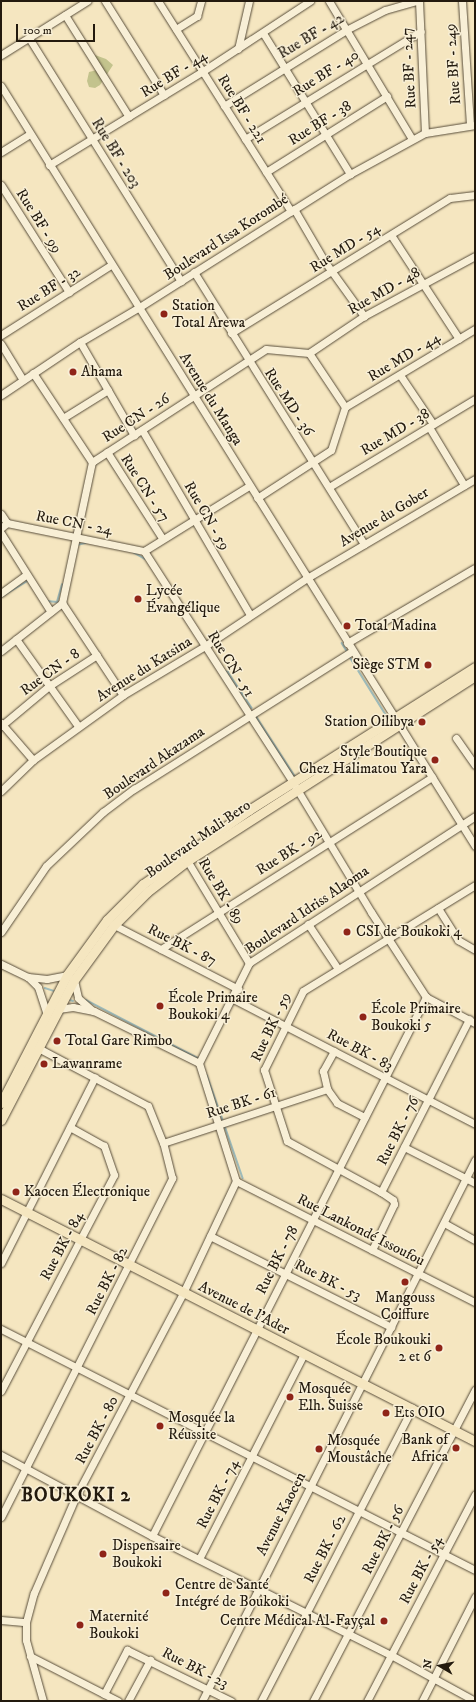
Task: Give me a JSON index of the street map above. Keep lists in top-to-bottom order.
{
  "streets": {
    "main road": ["Boulevard Mali Bero", "Avenue de l'Ader"],
    "street": [
      "Rue BF - 42",
      "Rue BF - 249",
      "Rue BF - 247",
      "Rue BF - 40",
      "Rue BF - 44",
      "Rue BF - 221",
      "Rue BF - 38",
      "Rue BF - 203",
      "Rue BF - 99",
      "Boulevard Issa Korombé",
      "Rue MD - 54",
      "Rue BF - 32",
      "Rue MD - 48",
      "Rue MD - 44",
      "Avenue du Manga",
      "Rue MD - 36",
      "Rue CN - 26",
      "Rue MD - 38",
      "Rue CN - 57",
      "Rue CN - 59",
      "Avenue du Gober",
      "Rue CN - 24",
      "Rue CN - 51",
      "Avenue du Katsina",
      "Rue CN - 8",
      "Boulevard Akazama",
      "Rue BK - 92",
      "Rue BK - 89",
      "Boulevard Idriss Alaoma",
      "Rue BK - 87",
      "Rue BK - 59",
      "Rue BK - 83",
      "Rue BK - 61",
      "Rue BK - 76",
      "Rue Lankondé Issoufou",
      "Rue BK - 84",
      "Rue BK - 78",
      "Rue BK - 53",
      "Rue BK - 82",
      "Rue BK - 80",
      "Rue BK - 74",
      "Avenue Kaocen",
      "Rue BK - 56",
      "Rue BK - 62",
      "Rue BK - 54",
      "Rue BK - 23"
    ]
  },
  "crossings": [
    ["Rue BF - 42", "Rue BF - 247"],
    ["Rue BF - 42", "Rue BF - 221"],
    ["Rue BF - 249", "Boulevard Issa Korombé"],
    ["Rue BF - 247", "Rue BF - 40"],
    ["Rue BF - 247", "Boulevard Issa Korombé"],
    ["Rue BF - 40", "Rue BF - 221"],
    ["Rue BF - 44", "Rue BF - 221"],
    ["Rue BF - 44", "Rue BF - 203"],
    ["Rue BF - 44", "Avenue du Manga"],
    ["Rue BF - 221", "Rue BF - 38"],
    ["Rue BF - 221", "Boulevard Issa Korombé"],
    ["Rue BF - 221", "Rue MD - 54"],
    ["Rue BF - 221", "Rue MD - 48"],
    ["Rue BF - 203", "Boulevard Issa Korombé"],
    ["Rue BF - 99", "Rue BF - 32"],
    ["Boulevard Issa Korombé", "Avenue du Manga"],
    ["Boulevard Issa Korombé", "Rue MD - 36"],
    ["Rue MD - 54", "Rue MD - 36"],
    ["Rue BF - 32", "Avenue du Manga"],
    ["Rue MD - 48", "Rue CN - 26"],
    ["Avenue du Manga", "Rue CN - 26"],
    ["Avenue du Manga", "Avenue du Gober"],
    ["Avenue du Manga", "Avenue du Katsina"],
    ["Avenue du Manga", "Boulevard Akazama"],
    ["Avenue du Manga", "Boulevard Mali Bero"],
    ["Avenue du Manga", "Rue BK - 92"],
    ["Avenue du Manga", "Boulevard Idriss Alaoma"],
    ["Rue MD - 36", "Rue CN - 26"],
    ["Rue MD - 36", "Rue MD - 38"],
    ["Rue MD - 36", "Avenue du Gober"],
    ["Rue CN - 26", "Rue CN - 57"],
    ["Rue CN - 26", "Rue CN - 59"],
    ["Rue CN - 59", "Avenue du Katsina"],
    ["Avenue du Gober", "Avenue du Katsina"],
    ["Rue CN - 24", "Rue CN - 51"],
    ["Rue CN - 51", "Avenue du Katsina"],
    ["Rue CN - 51", "Boulevard Akazama"],
    ["Rue CN - 51", "Boulevard Mali Bero"],
    ["Rue CN - 51", "Rue BK - 92"],
    ["Rue CN - 51", "Boulevard Idriss Alaoma"],
    ["Rue CN - 51", "Rue BK - 59"],
    ["Rue CN - 51", "Rue BK - 78"],
    ["Boulevard Mali Bero", "Rue BK - 89"],
    ["Boulevard Mali Bero", "Rue BK - 87"],
    ["Boulevard Mali Bero", "Rue BK - 82"],
    ["Rue BK - 92", "Rue BK - 89"],
    ["Rue BK - 92", "Rue BK - 87"],
    ["Rue BK - 89", "Boulevard Idriss Alaoma"],
    ["Boulevard Idriss Alaoma", "Rue BK - 87"],
    ["Boulevard Idriss Alaoma", "Rue BK - 83"],
    ["Rue BK - 59", "Rue BK - 83"],
    ["Rue BK - 59", "Rue BK - 61"],
    ["Rue BK - 59", "Rue BK - 76"],
    ["Rue BK - 59", "Rue BK - 78"],
    ["Rue BK - 83", "Rue BK - 76"],
    ["Rue BK - 83", "Rue BK - 78"],
    ["Rue BK - 61", "Rue BK - 82"],
    ["Rue Lankondé Issoufou", "Rue BK - 78"],
    ["Rue Lankondé Issoufou", "Rue BK - 80"],
    ["Rue Lankondé Issoufou", "Avenue Kaocen"],
    ["Rue BK - 84", "Avenue de l'Ader"],
    ["Rue BK - 78", "Rue BK - 53"],
    ["Rue BK - 78", "Avenue de l'Ader"],
    ["Rue BK - 53", "Rue BK - 80"],
    ["Rue BK - 53", "Avenue Kaocen"],
    ["Rue BK - 82", "Avenue de l'Ader"],
    ["Avenue de l'Ader", "Rue BK - 80"],
    ["Avenue de l'Ader", "Rue BK - 74"],
    ["Avenue de l'Ader", "Avenue Kaocen"],
    ["Avenue de l'Ader", "Rue BK - 56"],
    ["Avenue de l'Ader", "Rue BK - 62"],
    ["Avenue Kaocen", "Rue BK - 23"]
  ],
  "districts": ["BOUKOKI 2"],
  "places": [
    "Station Total Arewa",
    "Ahama",
    "Lycée Évangélique",
    "Total Madina",
    "Siège STM",
    "Station Oilibya",
    "Style Boutique Chez Halimatou Yara",
    "CSI de Boukoki 4",
    "École Primaire Boukoki 4",
    "École Primaire Boukoki 5",
    "Total Gare Rimbo",
    "Lawanrame",
    "Kaocen Électronique",
    "Mangouss Coiffure",
    "École Boukouki 2 et 6",
    "Mosquée Elh. Suisse",
    "Ets OIO",
    "Mosquée la Réussite",
    "Bank of Africa",
    "Mosquée Moustâche",
    "Dispensaire Boukoki",
    "Centre de Santé Intégré de Boukoki",
    "Centre Médical Al-Fayçal",
    "Maternité Boukoki"
  ],
  "scale_bar": "100 m",
  "north": "left"
}
